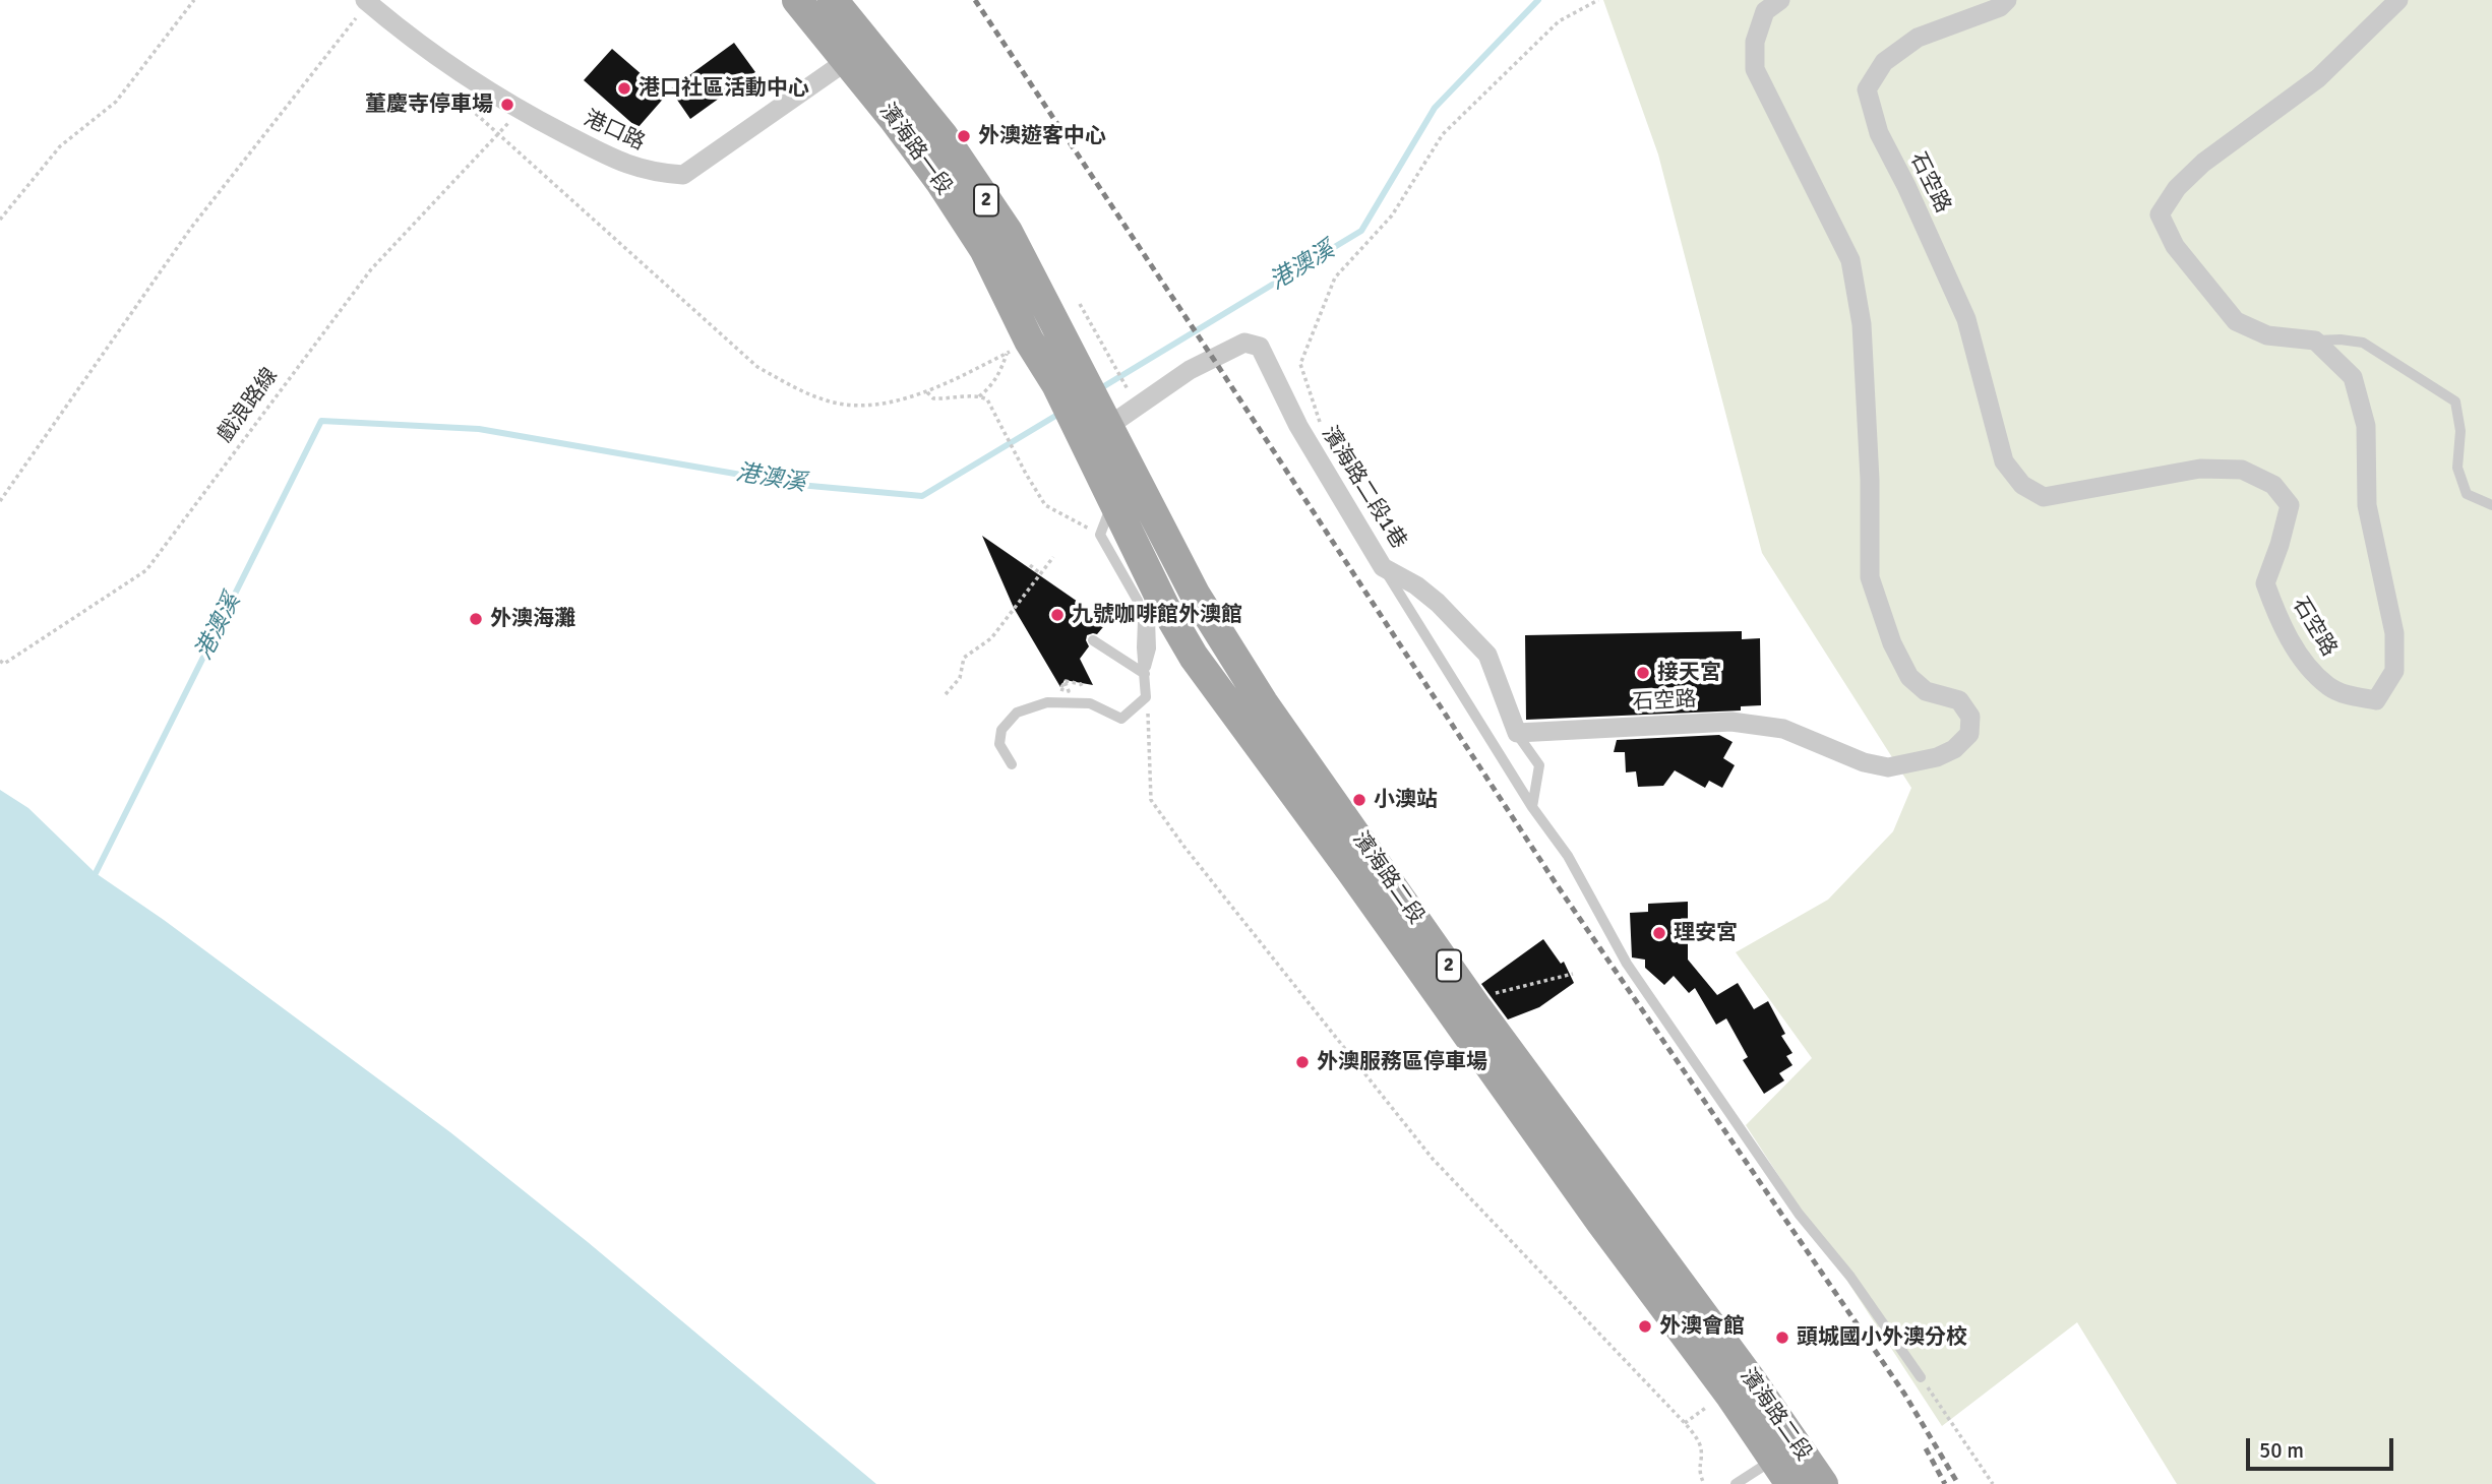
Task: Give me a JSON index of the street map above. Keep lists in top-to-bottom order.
{
  "streets": {
    "main road": ["濱海路一段", "2", "濱海路二段"],
    "street": ["港口路", "石空路", "濱海路二段1巷"],
    "path": ["戲浪路線"]
  },
  "crossings": [
    ["港口路", "濱海路一段"],
    ["濱海路一段", "濱海路二段1巷"],
    ["濱海路一段", "濱海路二段"],
    ["石空路", "濱海路二段1巷"],
    ["濱海路二段1巷", "濱海路二段"]
  ],
  "water": ["港澳溪"],
  "places": [
    "港口社區活動中心",
    "董慶寺停車場",
    "外澳遊客中心",
    "九號咖啡館外澳館",
    "外澳海灘",
    "接天宮",
    "小澳站",
    "理安宮",
    "外澳服務區停車場",
    "外澳會館",
    "頭城國小外澳分校"
  ],
  "scale_bar": "50 m"
}
